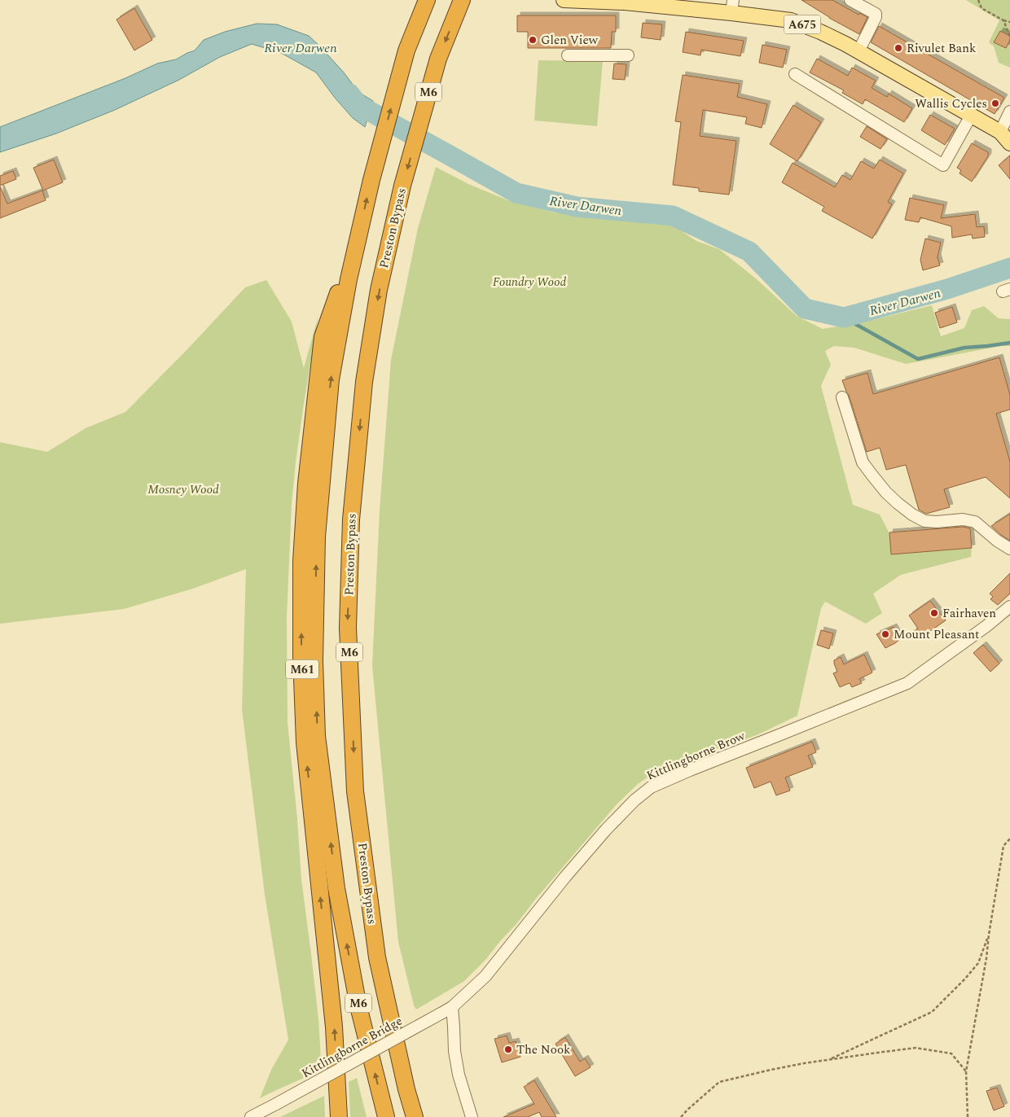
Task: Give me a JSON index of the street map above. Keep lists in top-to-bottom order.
{
  "streets": {
    "highway": ["M6", "Preston Bypass", "M61"],
    "main road": ["A675"],
    "street": ["Kittlingborne Brow", "Kittlingborne Bridge"]
  },
  "crossings": [
    ["M6", "M61"],
    ["Kittlingborne Brow", "Kittlingborne Bridge"]
  ],
  "water": ["River Darwen"],
  "parks": ["Foundry Wood", "Mosney Wood"],
  "places": [
    "Glen View",
    "Rivulet Bank",
    "Wallis Cycles",
    "Fairhaven",
    "Mount Pleasant",
    "The Nook"
  ]
}
